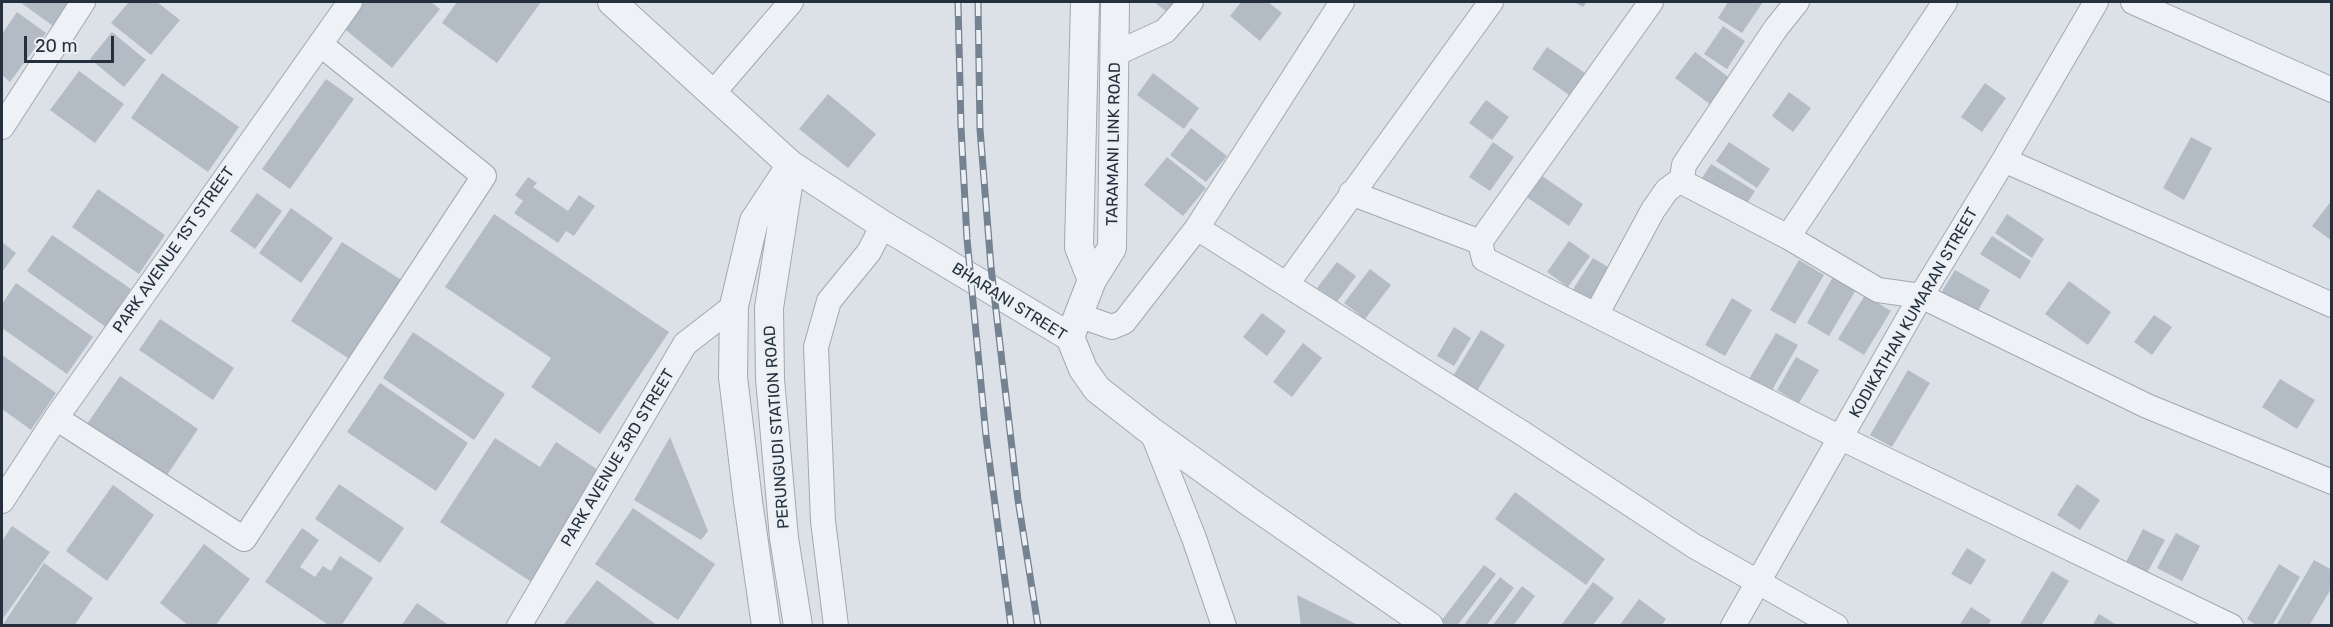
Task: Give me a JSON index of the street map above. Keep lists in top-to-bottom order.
{
  "streets": {
    "street": [
      "TARAMANI LINK ROAD",
      "PARK AVENUE 1ST STREET",
      "BHARANI STREET",
      "KODIKATHAN KUMARAN STREET",
      "PERUNGUDI STATION ROAD",
      "PARK AVENUE 3RD STREET"
    ]
  },
  "crossings": [
    ["TARAMANI LINK ROAD", "BHARANI STREET"],
    ["BHARANI STREET", "PERUNGUDI STATION ROAD"],
    ["PERUNGUDI STATION ROAD", "PARK AVENUE 3RD STREET"]
  ],
  "scale_bar": "20 m"
}
